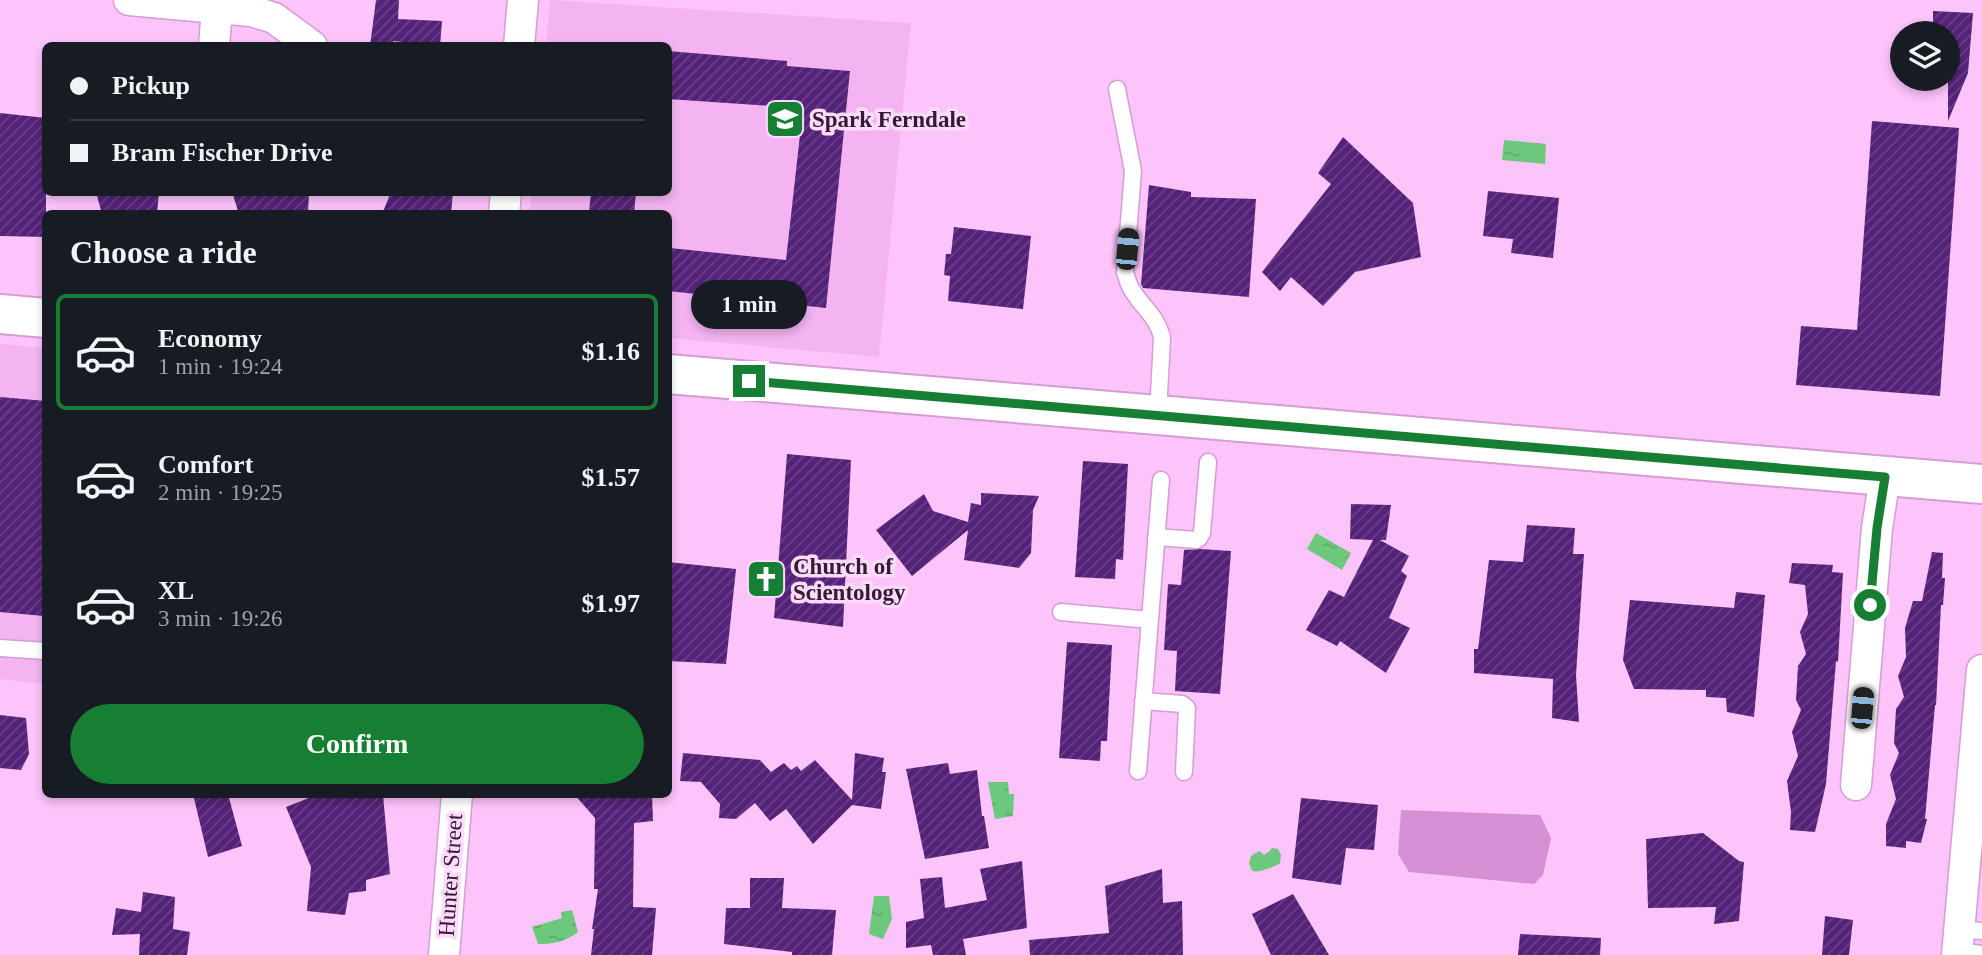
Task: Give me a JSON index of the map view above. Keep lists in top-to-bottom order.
{
  "streets": {
    "street": ["Hunter Street"]
  },
  "places": {
    "school or university": ["Spark Ferndale"],
    "church": ["Church of Scientology"]
  },
  "page": {
    "banner": ["Pickup", "Bram Fischer Drive"],
    "heading": "Choose a ride",
    "bubble": "1 min",
    "list": [
      {
        "name": "Economy",
        "note": "1 min · 19:24",
        "value": "$1.16"
      },
      {
        "name": "Comfort",
        "note": "2 min · 19:25",
        "value": "$1.57"
      },
      {
        "name": "XL",
        "note": "3 min · 19:26",
        "value": "$1.97"
      }
    ],
    "buttons": "Confirm"
  }
}
